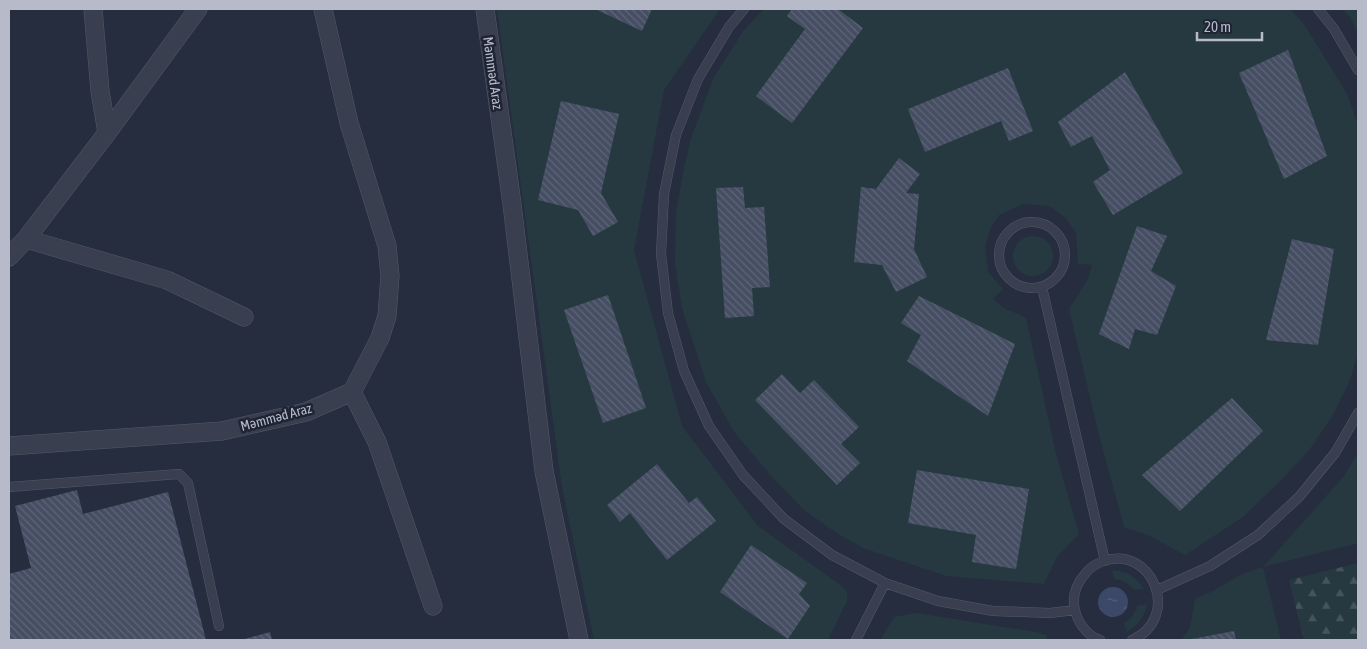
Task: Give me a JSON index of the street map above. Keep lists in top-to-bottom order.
{
  "streets": {
    "street": ["Məmməd Araz"]
  },
  "scale_bar": "20 m"
}
